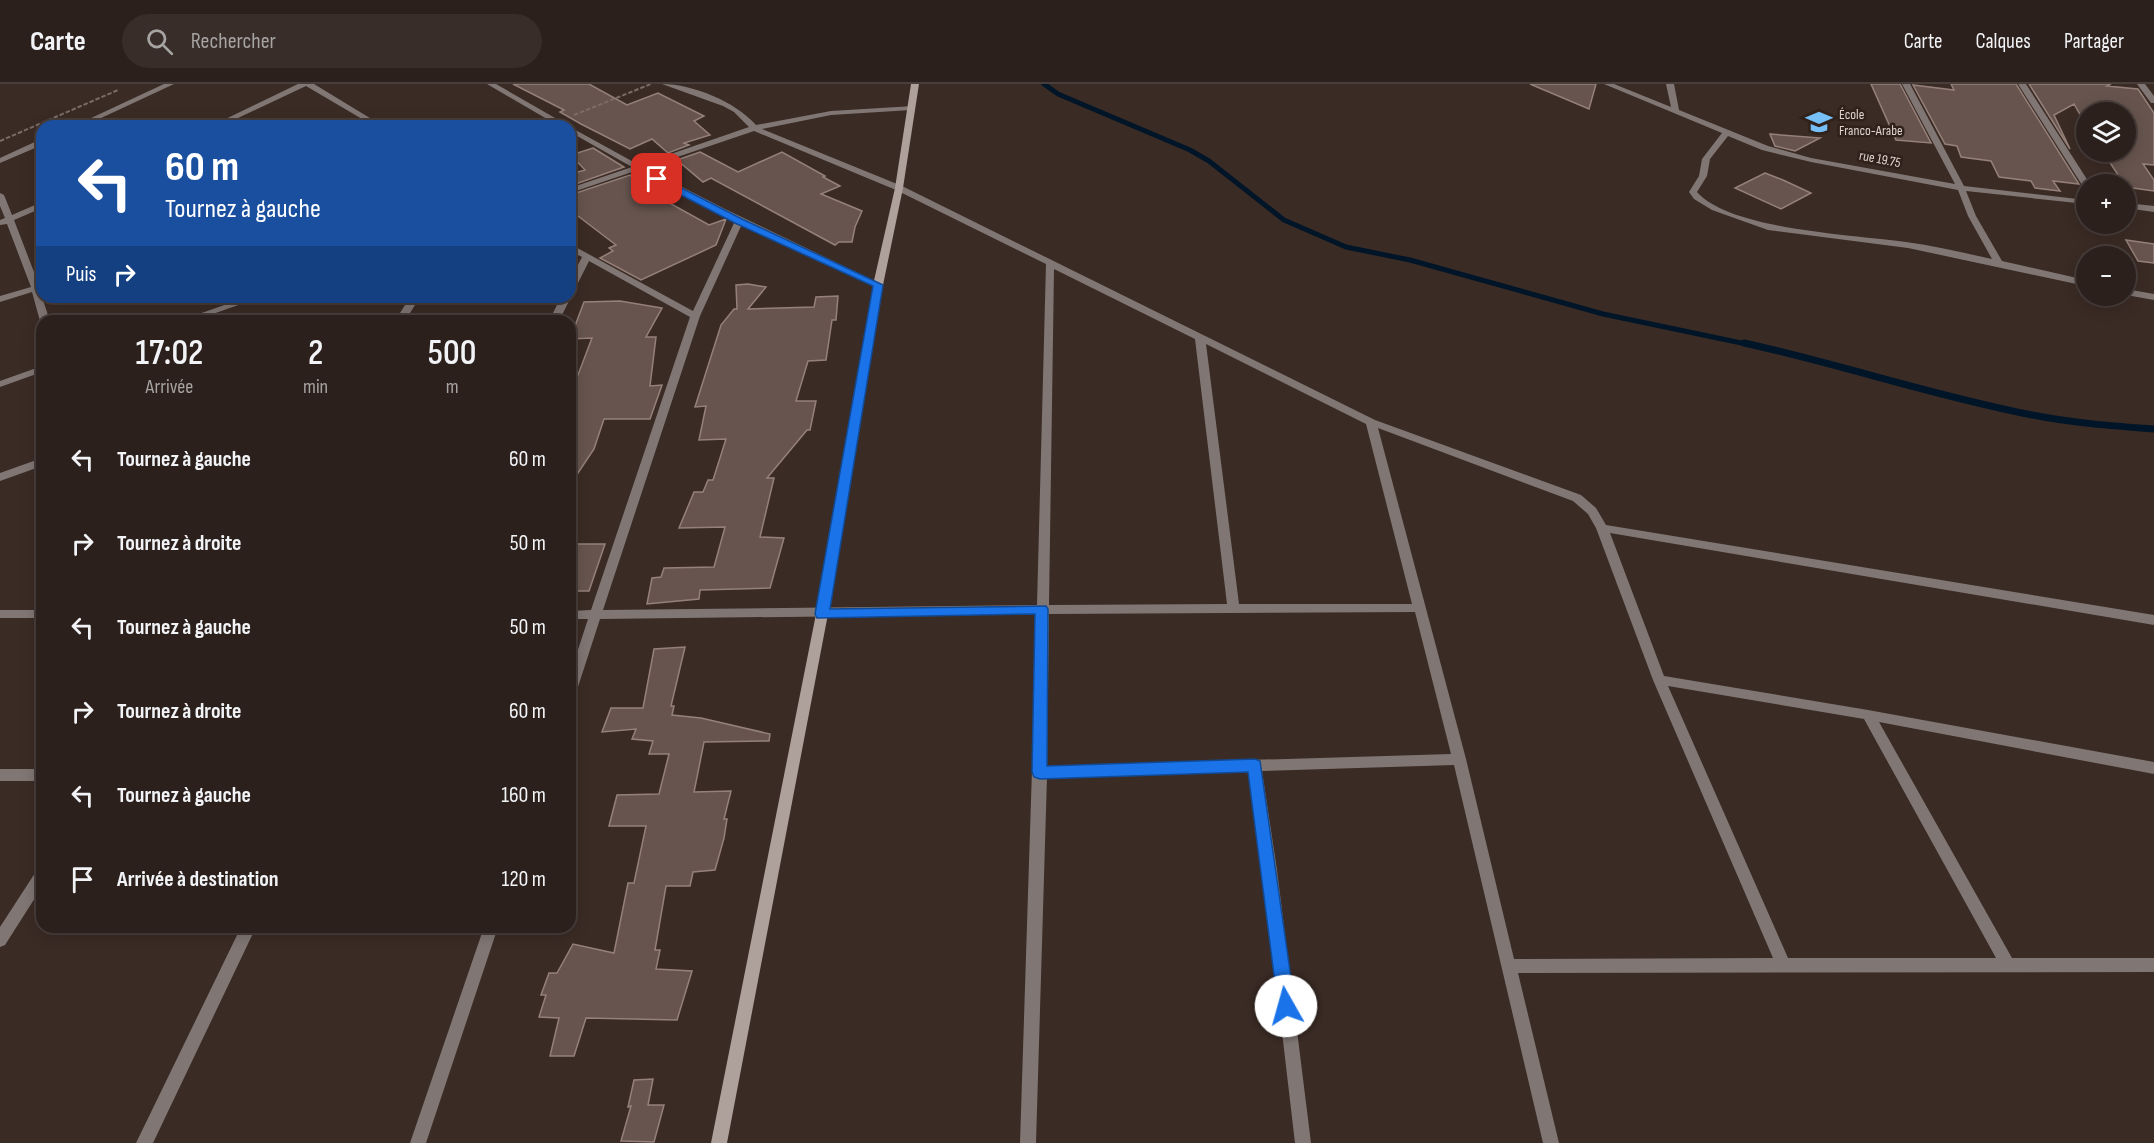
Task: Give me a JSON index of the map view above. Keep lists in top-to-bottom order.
{
  "streets": {
    "street": ["rue 19.75"]
  },
  "places": {
    "school or university": ["École Franco-Arabe"]
  },
  "page": {
    "header": "Carte",
    "search": "Rechercher",
    "nav": ["Carte", "Calques", "Partager"],
    "map_buttons": ["+", "−"],
    "turn": ["60 m", "Tournez à gauche"],
    "then": "Puis",
    "eta": [
      "17:02",
      "Arrivée",
      "2",
      "min",
      "500",
      "m"
    ],
    "list": [
      {
        "name": "Tournez à gauche",
        "value": "60 m"
      },
      {
        "name": "Tournez à droite",
        "value": "50 m"
      },
      {
        "name": "Tournez à gauche",
        "value": "50 m"
      },
      {
        "name": "Tournez à droite",
        "value": "60 m"
      },
      {
        "name": "Tournez à gauche",
        "value": "160 m"
      },
      {
        "name": "Arrivée à destination",
        "value": "120 m"
      }
    ]
  }
}
